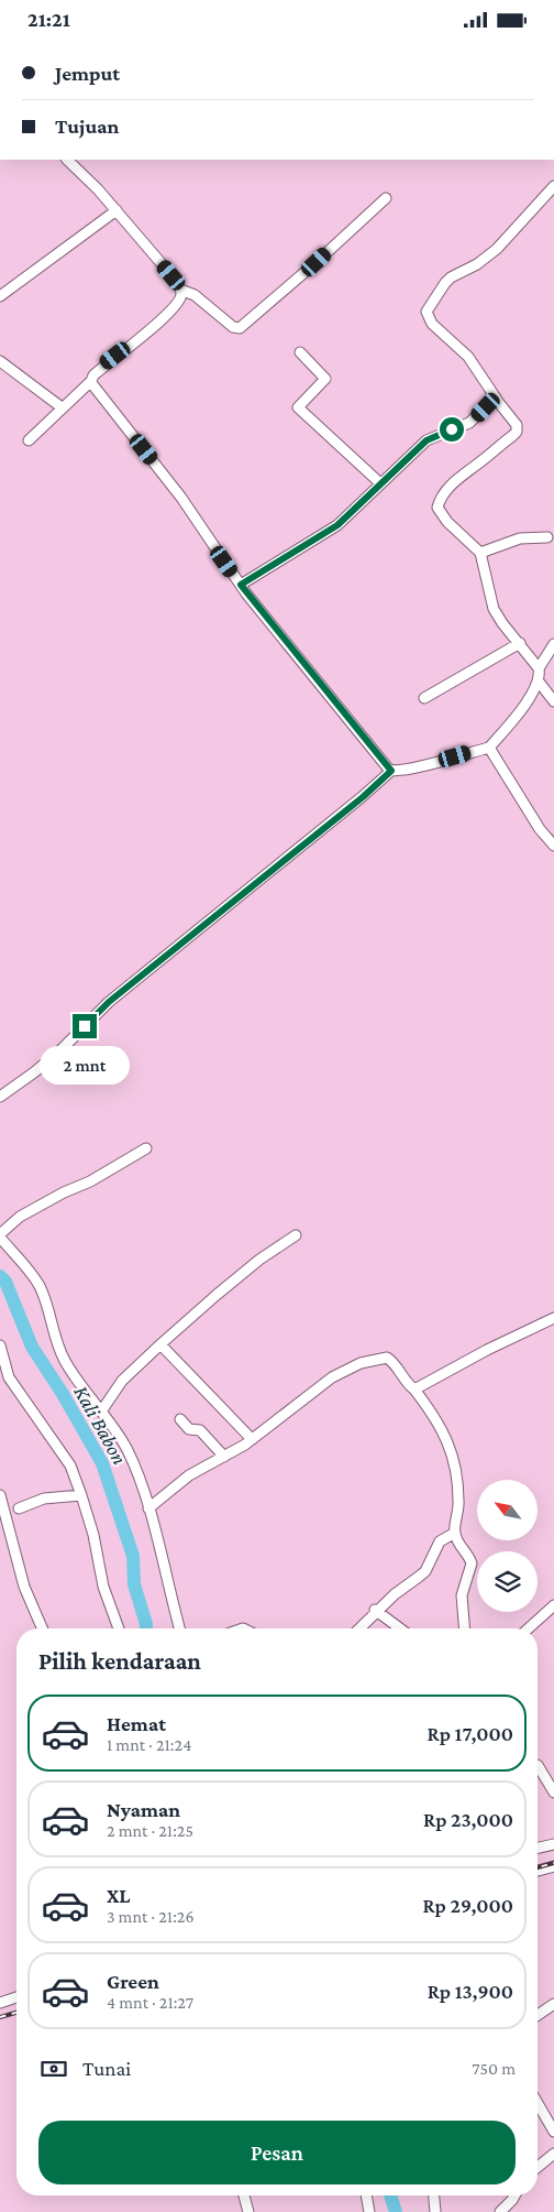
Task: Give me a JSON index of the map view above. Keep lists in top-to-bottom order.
{
  "water": ["Kali Babon"],
  "north": "top left",
  "page": {
    "status": "21:21",
    "banner": ["Jemput", "Tujuan"],
    "bubble": "2 mnt",
    "heading": "Pilih kendaraan",
    "list": [
      {
        "name": "Hemat",
        "note": "1 mnt · 21:24",
        "value": "Rp 17,000"
      },
      {
        "name": "Nyaman",
        "note": "2 mnt · 21:25",
        "value": "Rp 23,000"
      },
      {
        "name": "XL",
        "note": "3 mnt · 21:26",
        "value": "Rp 29,000"
      },
      {
        "name": "Green",
        "note": "4 mnt · 21:27",
        "value": "Rp 13,900"
      }
    ],
    "pay": ["Tunai", "750 m"],
    "buttons": "Pesan"
  }
}
